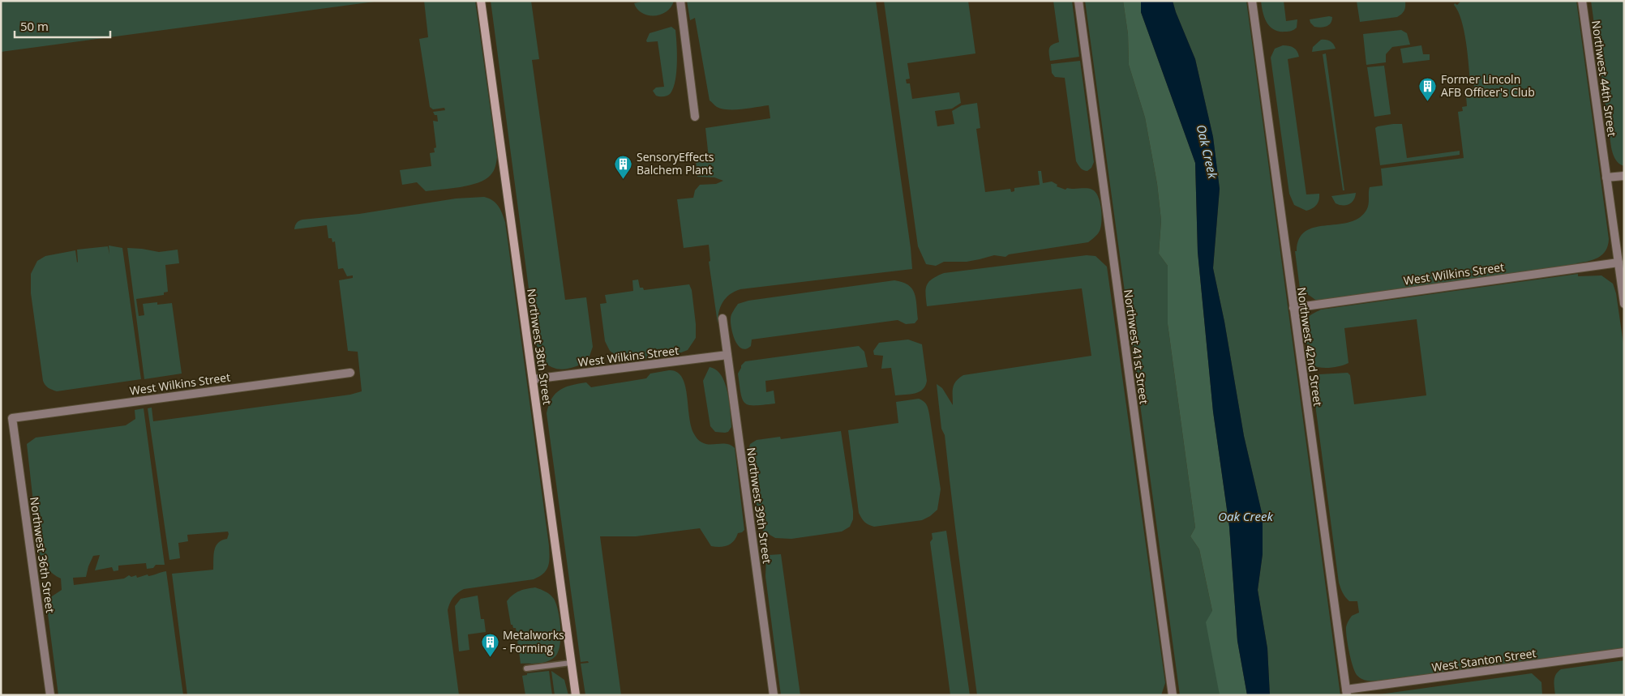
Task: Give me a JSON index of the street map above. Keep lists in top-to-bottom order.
{
  "streets": {
    "main road": ["Northwest 38th Street"],
    "street": [
      "Northwest 44th Street",
      "West Wilkins Street",
      "Northwest 41st Street",
      "Northwest 42nd Street",
      "Northwest 39th Street",
      "Northwest 36th Street",
      "West Stanton Street"
    ]
  },
  "crossings": [
    ["Northwest 44th Street", "West Wilkins Street"],
    ["West Wilkins Street", "Northwest 38th Street"],
    ["West Wilkins Street", "Northwest 42nd Street"],
    ["West Wilkins Street", "Northwest 39th Street"],
    ["West Wilkins Street", "Northwest 36th Street"],
    ["Northwest 42nd Street", "West Stanton Street"]
  ],
  "water": ["Oak Creek"],
  "places": {
    "building": ["Former Lincoln AFB Officer's Club", "SensoryEffects Balchem Plant", "Metalworks - Forming"]
  },
  "scale_bar": "50 m"
}
